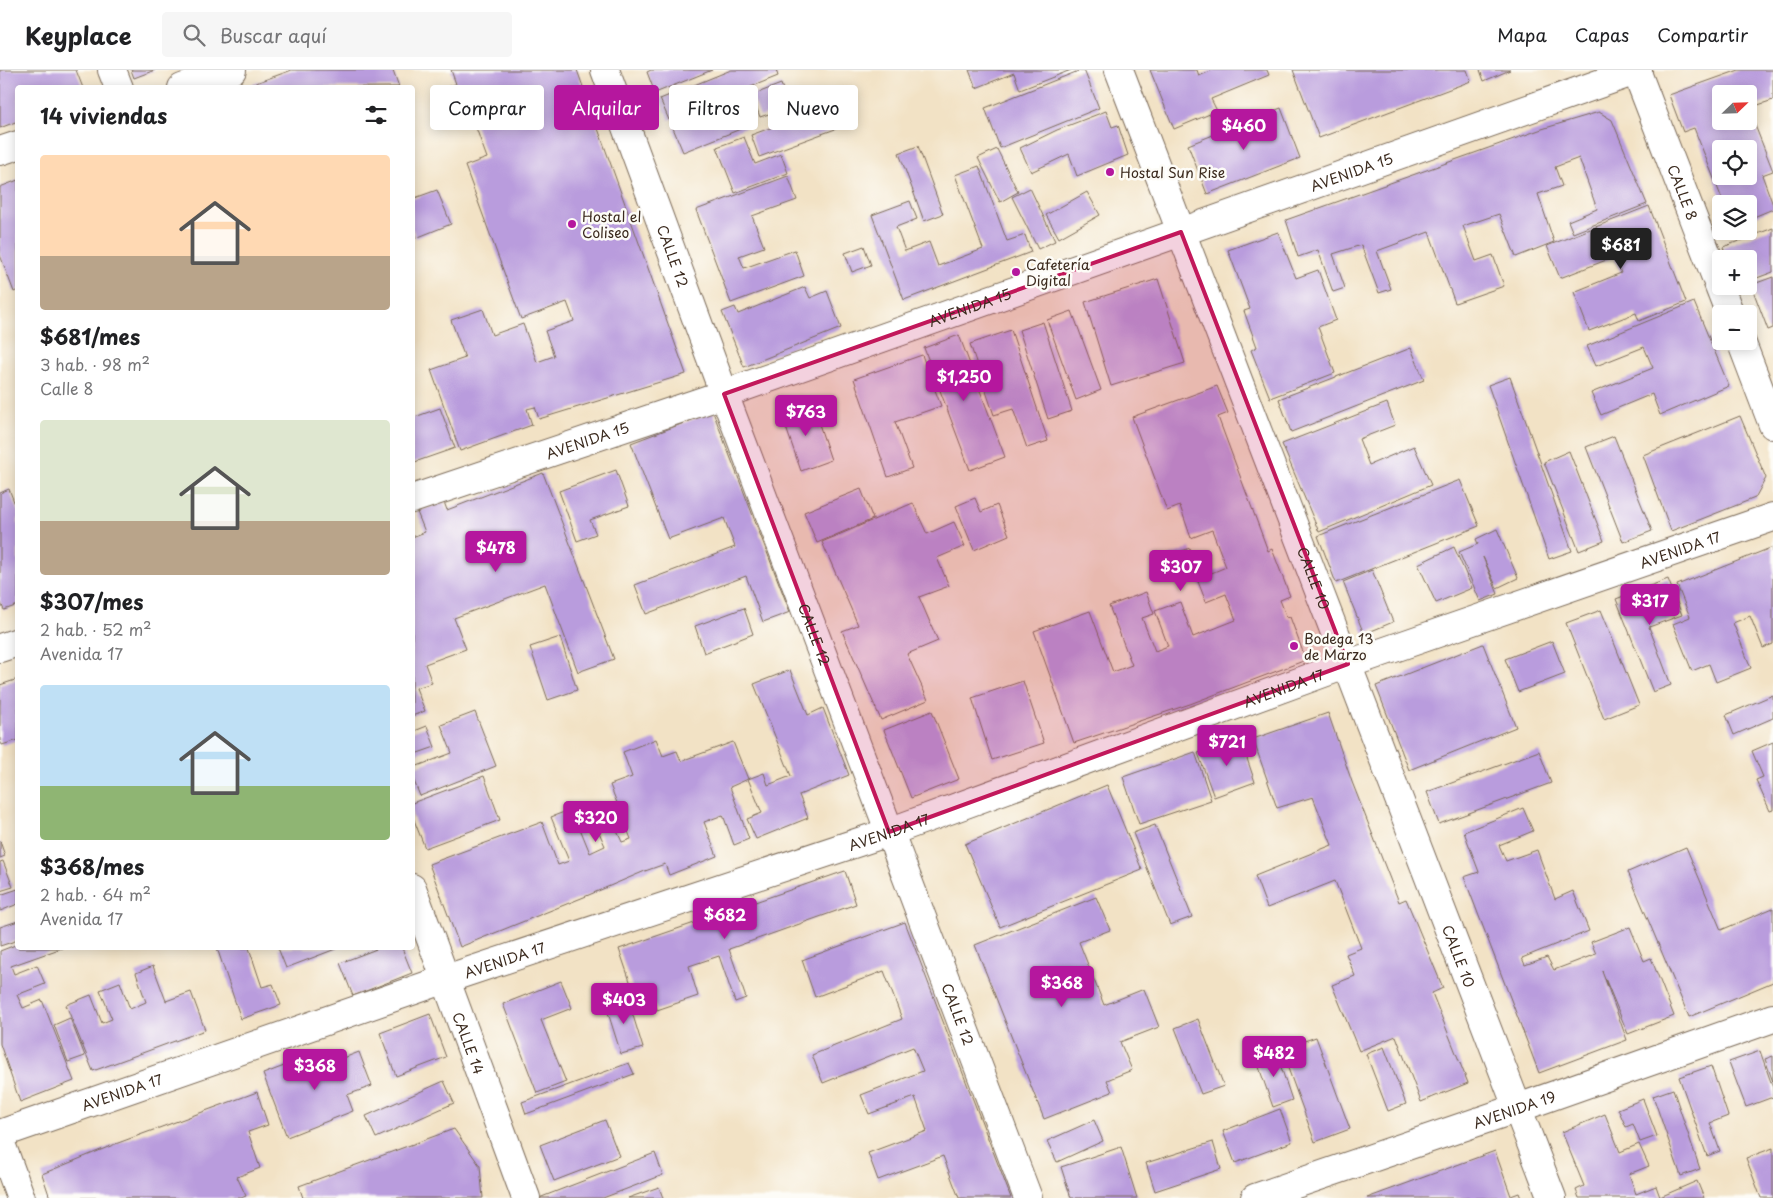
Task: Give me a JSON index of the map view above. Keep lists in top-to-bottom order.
{
  "streets": {
    "street": [
      "AVENIDA 15",
      "CALLE 8",
      "CALLE 12",
      "AVENIDA 17",
      "CALLE 10",
      "CALLE 14",
      "AVENIDA 19"
    ]
  },
  "crossings": [
    ["AVENIDA 15", "CALLE 8"],
    ["AVENIDA 15", "CALLE 12"],
    ["AVENIDA 15", "CALLE 10"],
    ["CALLE 12", "AVENIDA 17"],
    ["AVENIDA 17", "CALLE 10"],
    ["AVENIDA 17", "CALLE 14"],
    ["CALLE 10", "AVENIDA 19"]
  ],
  "places": [
    "Hostal Sun Rise",
    "Hostal el Coliseo",
    "Cafetería Digital",
    "Bodega 13 de Marzo"
  ],
  "north": "top right",
  "page": {
    "header": "Keyplace",
    "search": "Buscar aquí",
    "nav": ["Mapa", "Capas", "Compartir"],
    "map_buttons": ["+", "−"],
    "chip": [
      "Comprar",
      "Alquilar",
      "Filtros",
      "Nuevo"
    ],
    "heading": "14 viviendas",
    "price": [
      "$460",
      "$681",
      "$1,250",
      "$763",
      "$478",
      "$307",
      "$317",
      "$721",
      "$320",
      "$682",
      "$368",
      "$403",
      "$482",
      "$368"
    ],
    "list": [
      {
        "name": "$681/mes",
        "note": "3 hab. · 98 m² · Calle 8"
      },
      {
        "name": "$307/mes",
        "note": "2 hab. · 52 m² · Avenida 17"
      },
      {
        "name": "$368/mes",
        "note": "2 hab. · 64 m² · Avenida 17"
      }
    ]
  }
}
